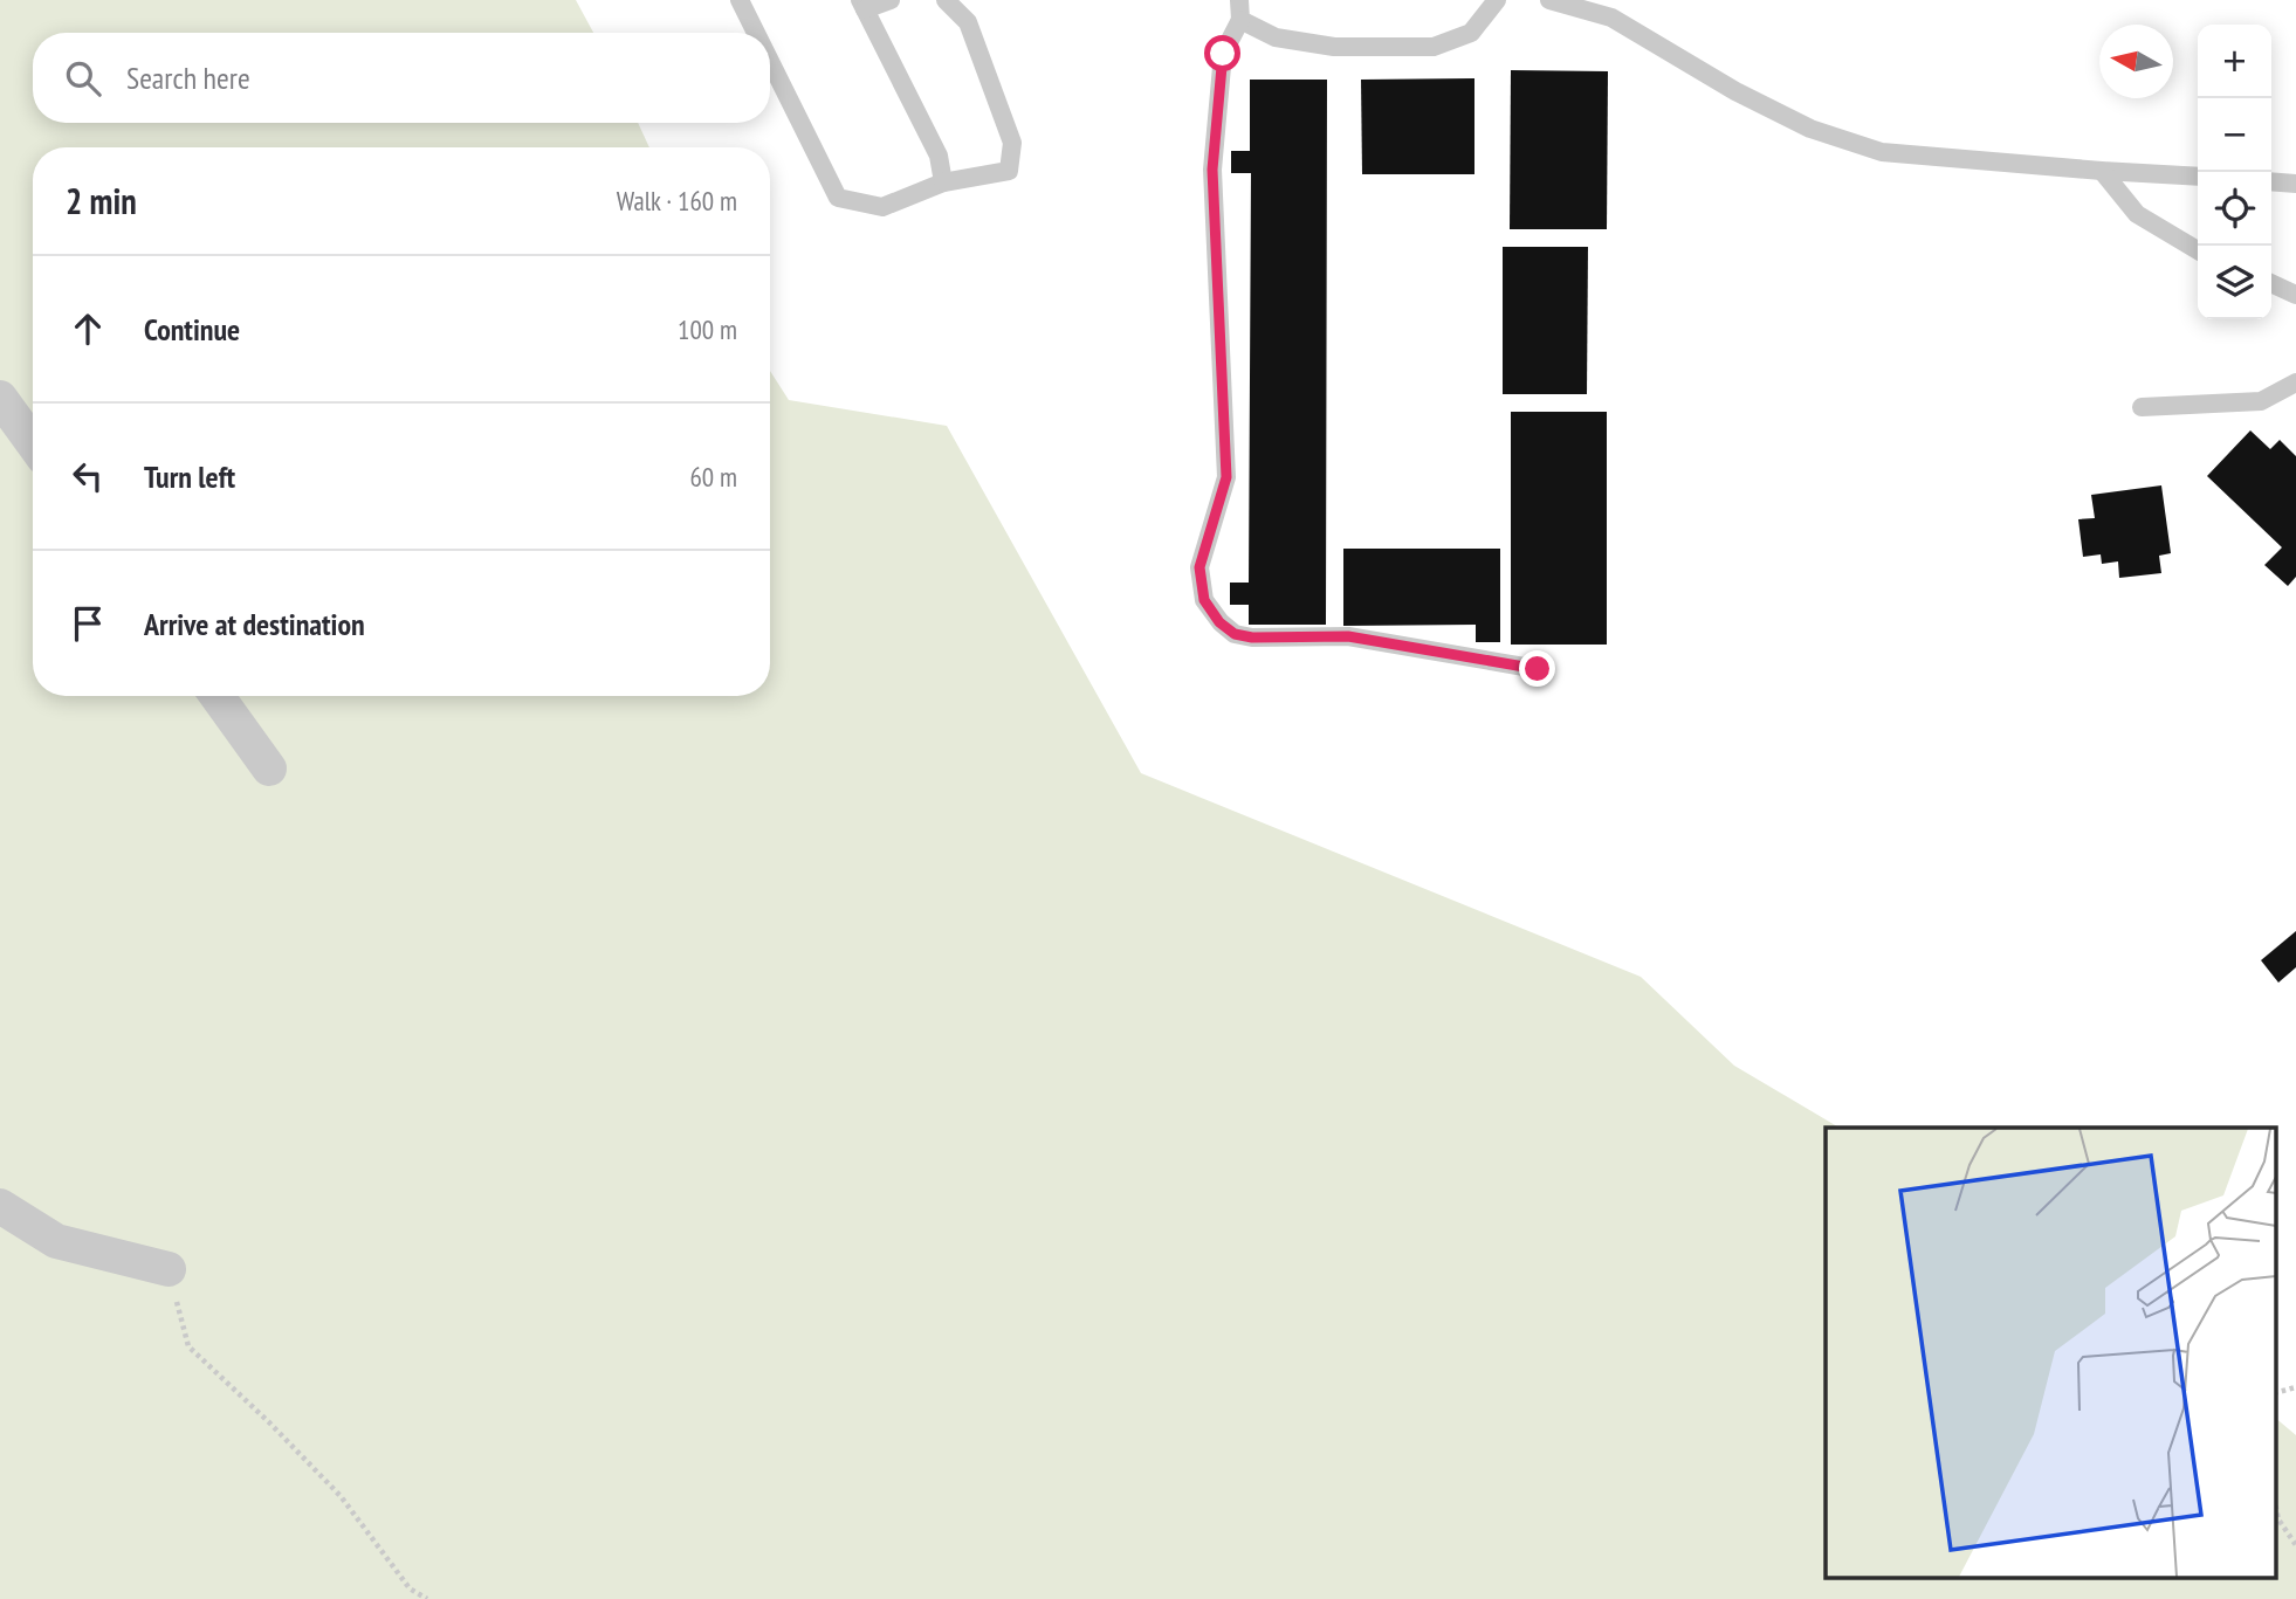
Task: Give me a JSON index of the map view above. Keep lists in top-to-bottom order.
{
  "north": "left",
  "page": {
    "map_buttons": ["+", "−"],
    "search": "Search here",
    "heading": ["2 min", "Walk · 160 m"],
    "list": [
      ["Continue", "100 m"],
      ["Turn left", "60 m"],
      "Arrive at destination"
    ]
  }
}
